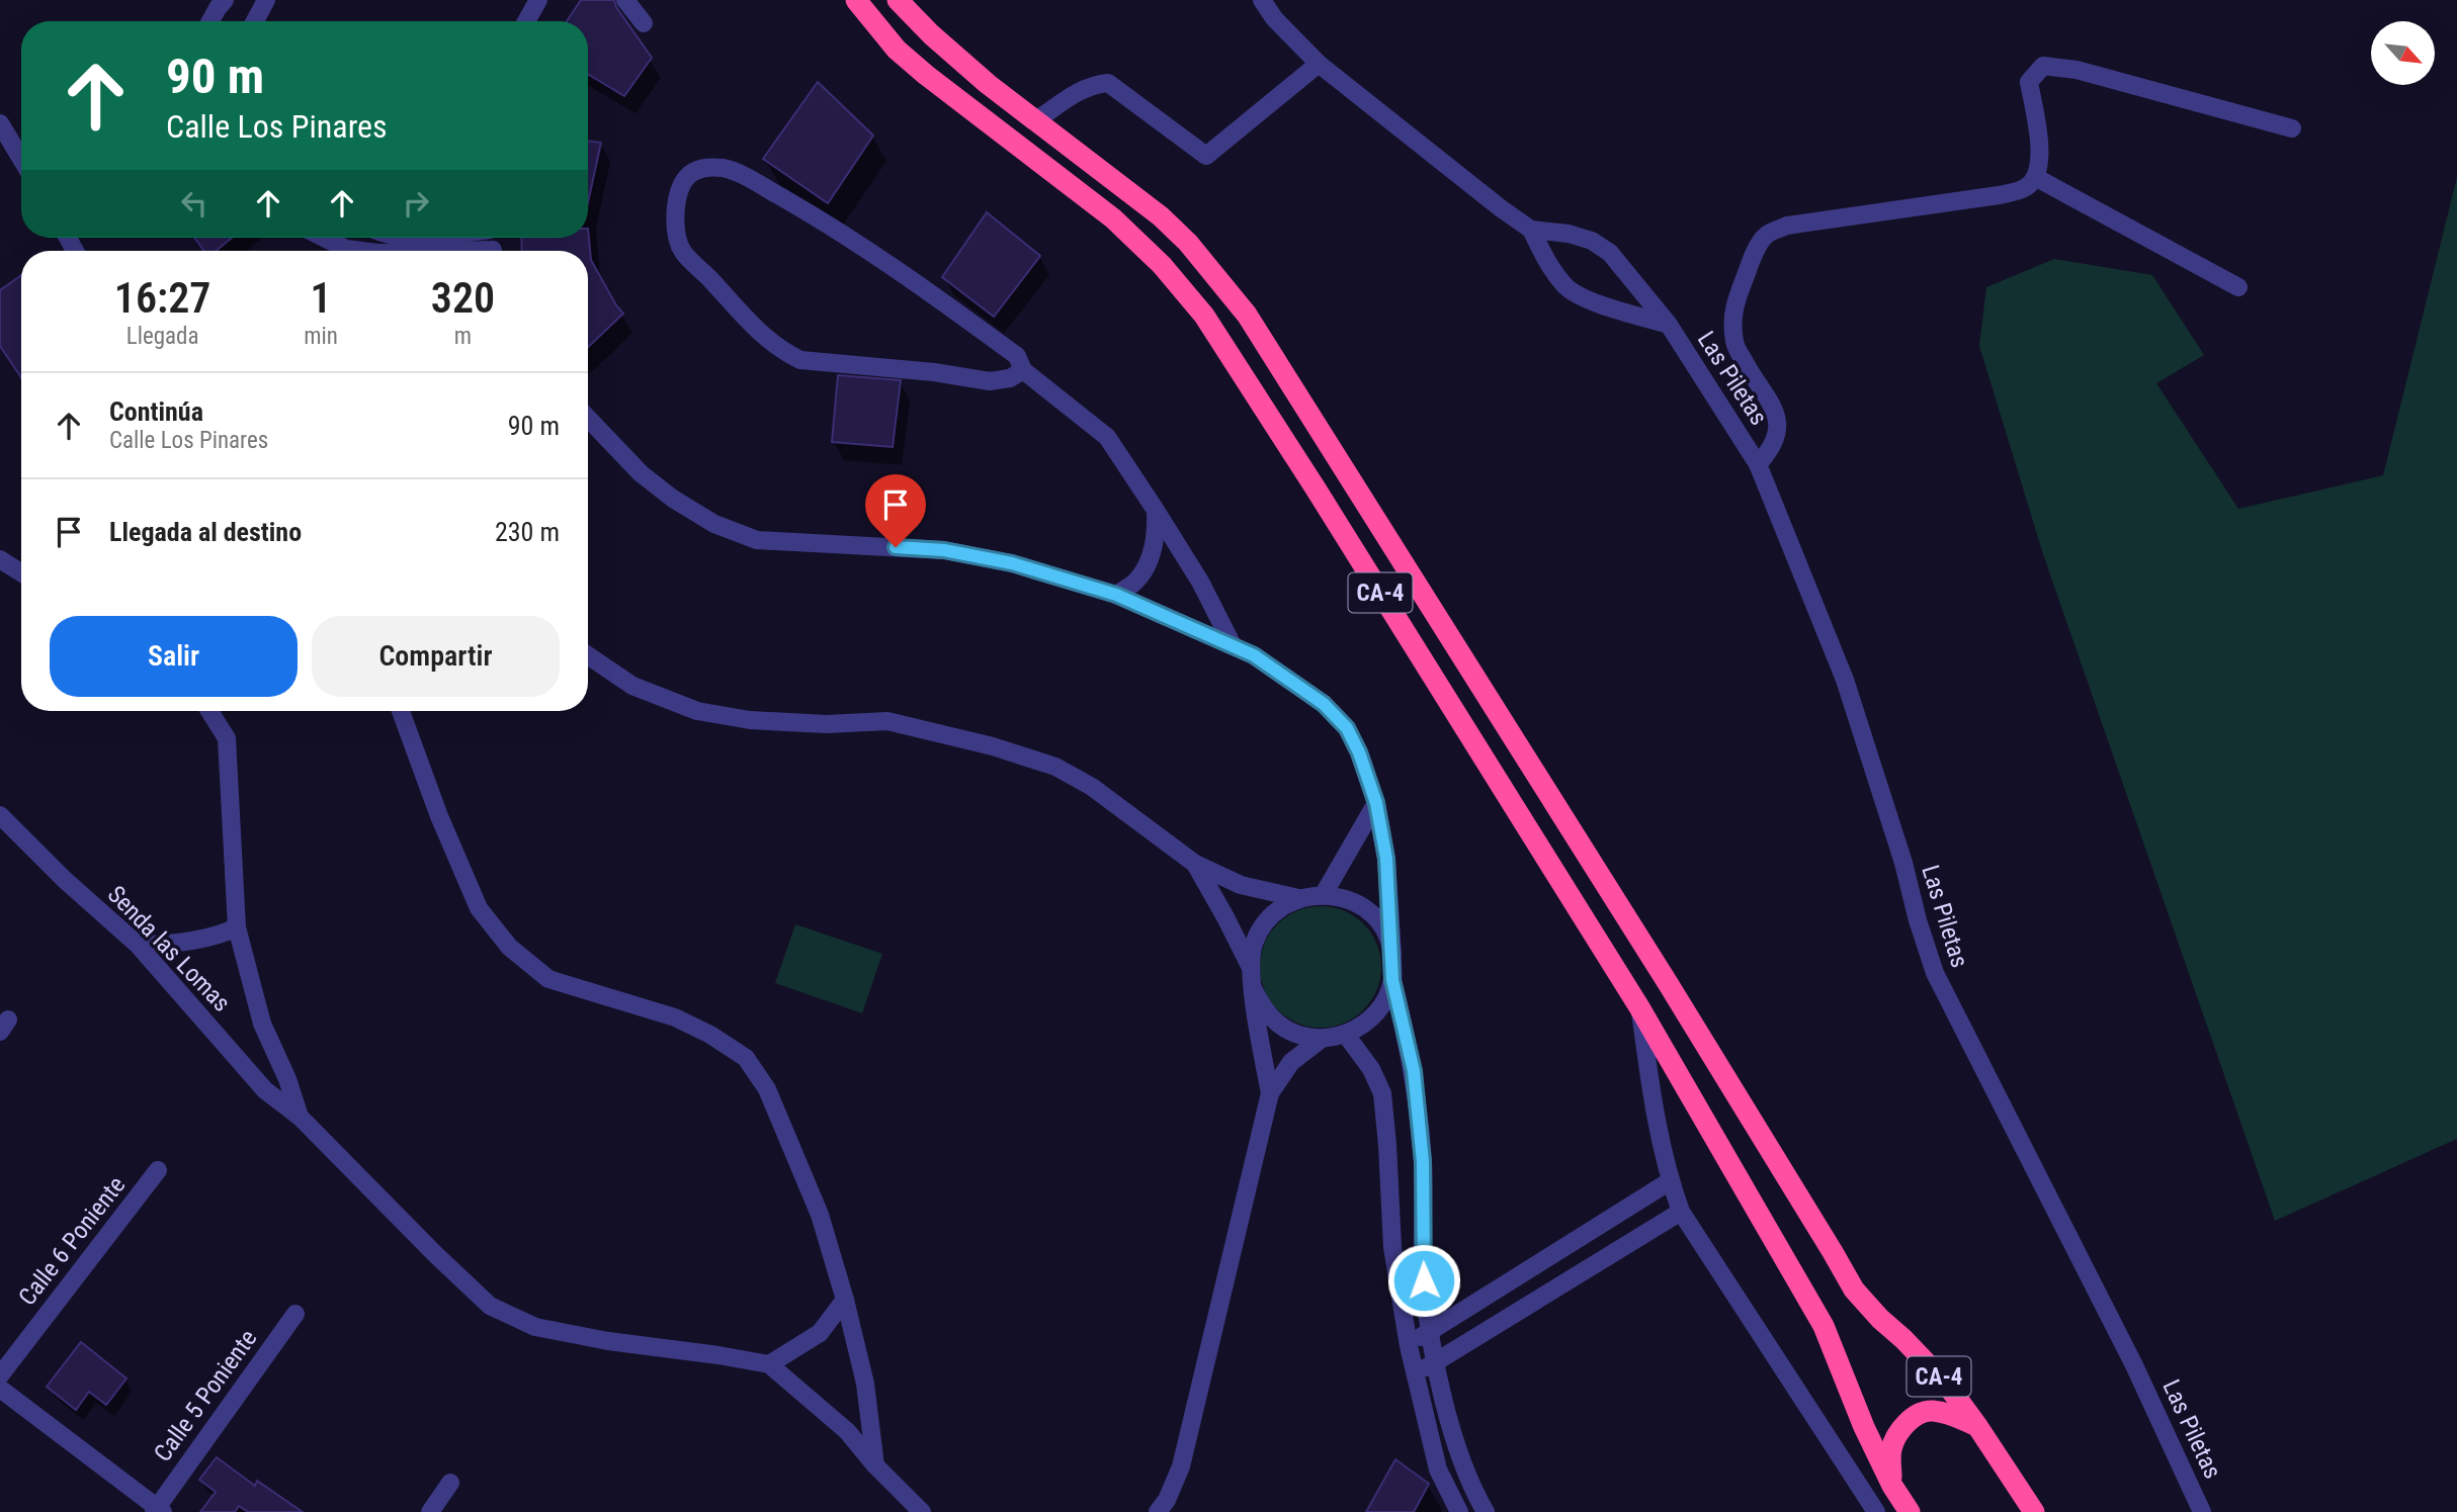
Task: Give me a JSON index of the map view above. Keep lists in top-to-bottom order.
{
  "streets": {
    "highway": ["CA-4"],
    "street": [
      "Las Piletas",
      "Senda las Lomas",
      "Calle 6 Poniente",
      "Calle 5 Poniente"
    ]
  },
  "north": "bottom right",
  "page": {
    "turn": ["90 m", "Calle Los Pinares"],
    "eta": [
      "16:27",
      "Llegada",
      "1",
      "min",
      "320",
      "m"
    ],
    "list": [
      {
        "name": "Continúa",
        "note": "Calle Los Pinares",
        "value": "90 m"
      },
      {
        "name": "Llegada al destino",
        "value": "230 m"
      }
    ],
    "buttons": ["Salir", "Compartir"]
  }
}
